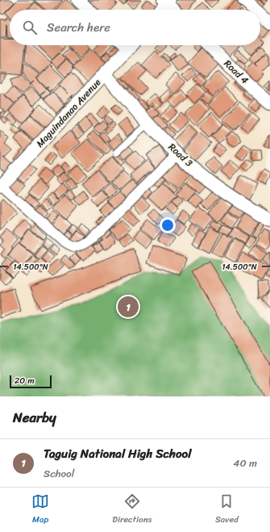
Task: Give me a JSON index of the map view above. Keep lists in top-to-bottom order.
{
  "streets": {
    "street": ["Road 4", "Maguindanao Avenue", "Road 3"]
  },
  "crossings": [
    ["Maguindanao Avenue", "Road 3"]
  ],
  "scale_bar": "20 m",
  "page": {
    "search": "Search here",
    "pins": "1",
    "scale": "20 m",
    "heading": "Nearby",
    "list": [
      {
        "mark": "1",
        "name": "Taguig National High School",
        "note": "School",
        "value": "40 m"
      }
    ],
    "nav": ["Map", "Directions", "Saved"]
  },
  "coordinates": ["14.500°N"]
}
